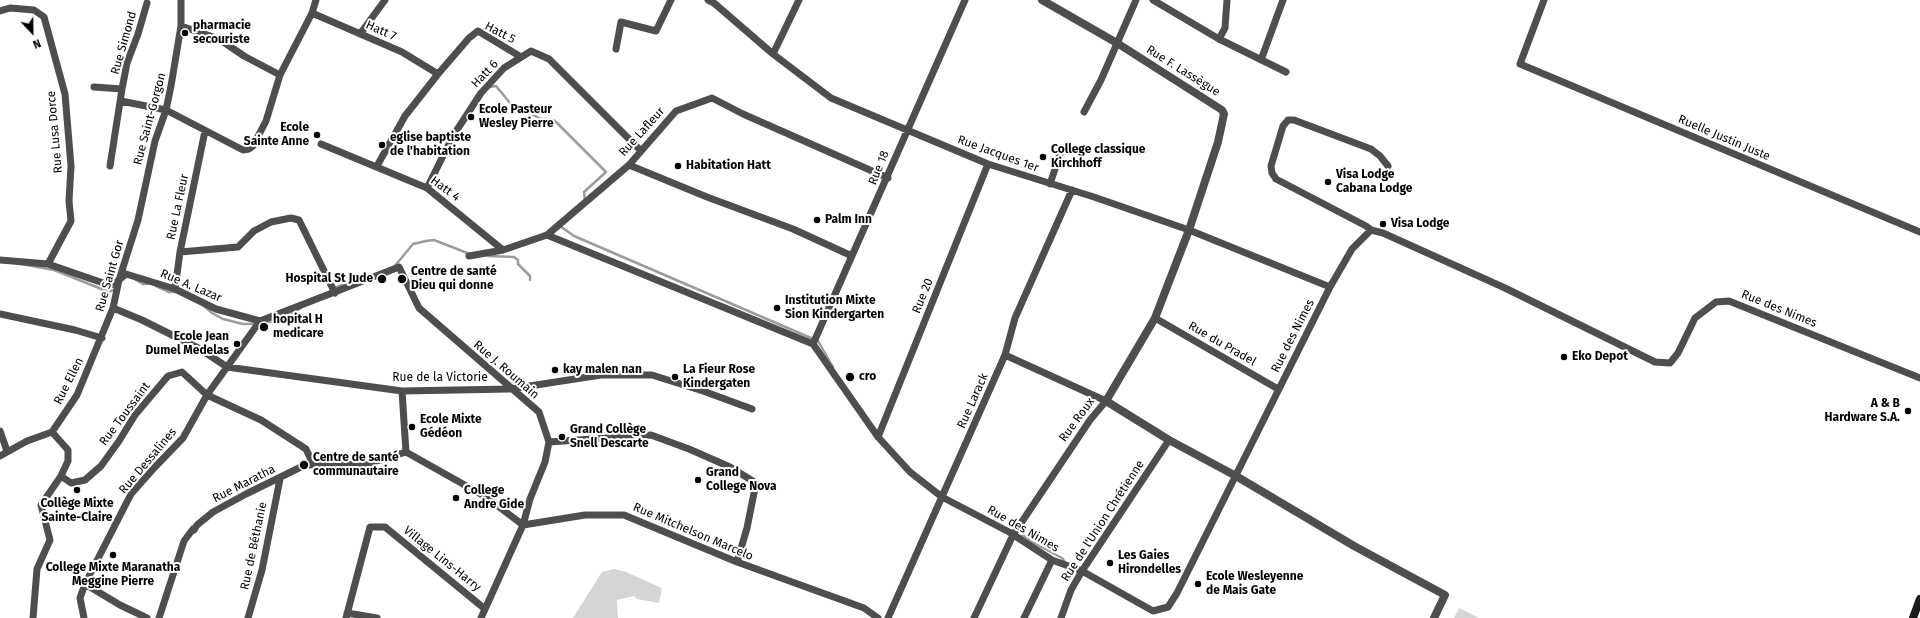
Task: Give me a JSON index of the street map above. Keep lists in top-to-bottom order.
{
  "streets": {
    "street": [
      "Hatt 7",
      "Hatt 5",
      "Rue Simond",
      "Rue F. Lassègue",
      "Hatt 6",
      "Rue Saint-Gorgon",
      "Rue Lusa Dorce",
      "Rue Lafleur",
      "Ruelle Justin Juste",
      "Rue Jacques 1er",
      "Rue 18",
      "Hatt 4",
      "Rue La Fleur",
      "Rue Saint Gor",
      "Rue A. Lazar",
      "Rue 20",
      "Rue des Nimes",
      "Rue du Pradel",
      "Rue J. Roumain",
      "Rue de la Victorie",
      "Rue Ellen",
      "Rue Larack",
      "Rue Toussaint",
      "Rue Roux",
      "Rue Dessalines",
      "Rue Maratha",
      "Rue de l'Union Chrétienne",
      "Rue Mitchelson Marcelo",
      "Rue de Béthanie",
      "Village Lins-Harry"
    ]
  },
  "crossings": [
    ["Hatt 7", "Hatt 5"],
    ["Hatt 5", "Hatt 6"],
    ["Rue F. Lassègue", "Rue Jacques 1er"],
    ["Rue F. Lassègue", "Rue Roux"],
    ["Hatt 6", "Rue Lafleur"],
    ["Hatt 6", "Hatt 4"],
    ["Rue Saint-Gorgon", "Rue Saint Gor"],
    ["Rue Lusa Dorce", "Rue A. Lazar"],
    ["Rue Lafleur", "Rue 18"],
    ["Rue Lafleur", "Hatt 4"],
    ["Rue Jacques 1er", "Rue 18"],
    ["Rue Jacques 1er", "Rue 20"],
    ["Rue Jacques 1er", "Rue des Nimes"],
    ["Rue Jacques 1er", "Rue Larack"],
    ["Rue Jacques 1er", "Rue Roux"],
    ["Rue 18", "Rue des Nimes"],
    ["Rue La Fleur", "Rue A. Lazar"],
    ["Rue Saint Gor", "Rue A. Lazar"],
    ["Rue Saint Gor", "Rue de la Victorie"],
    ["Rue Saint Gor", "Rue Ellen"],
    ["Rue 20", "Rue des Nimes"],
    ["Rue des Nimes", "Rue du Pradel"],
    ["Rue des Nimes", "Rue Larack"],
    ["Rue des Nimes", "Rue Roux"],
    ["Rue des Nimes", "Rue de l'Union Chrétienne"],
    ["Rue du Pradel", "Rue Roux"],
    ["Rue J. Roumain", "Rue de la Victorie"],
    ["Rue J. Roumain", "Rue Mitchelson Marcelo"],
    ["Rue J. Roumain", "Village Lins-Harry"],
    ["Rue de la Victorie", "Rue Dessalines"],
    ["Rue Toussaint", "Rue Dessalines"],
    ["Rue Maratha", "Rue de Béthanie"]
  ],
  "places": [
    "pharmacie secouriste",
    "Ecole Pasteur Wesley Pierre",
    "Ecole Sainte Anne",
    "eglise baptiste de l'habitation",
    "College classique Kirchhoff",
    "Habitation Hatt",
    "Visa Lodge Cabana Lodge",
    "Palm Inn",
    "Visa Lodge",
    "Hospital St Jude",
    "Centre de santé Dieu qui donne",
    "Institution Mixte Sion Kindergarten",
    "hopital H medicare",
    "Ecole Jean Dumel Medelas",
    "Eko Depot",
    "kay malen nan",
    "La Fieur Rose Kindergaten",
    "cro",
    "A & B Hardware S.A.",
    "Ecole Mixte Gédéon",
    "Grand Collège Snell Descarte",
    "Centre de santé communautaire",
    "Grand College Nova",
    "Collège Mixte Sainte-Claire",
    "College Andre Gide",
    "College Mixte Maranatha Meggine Pierre",
    "Les Gaies Hirondelles",
    "Ecole Wesleyenne de Mais Gate"
  ],
  "north": "bottom"
}
